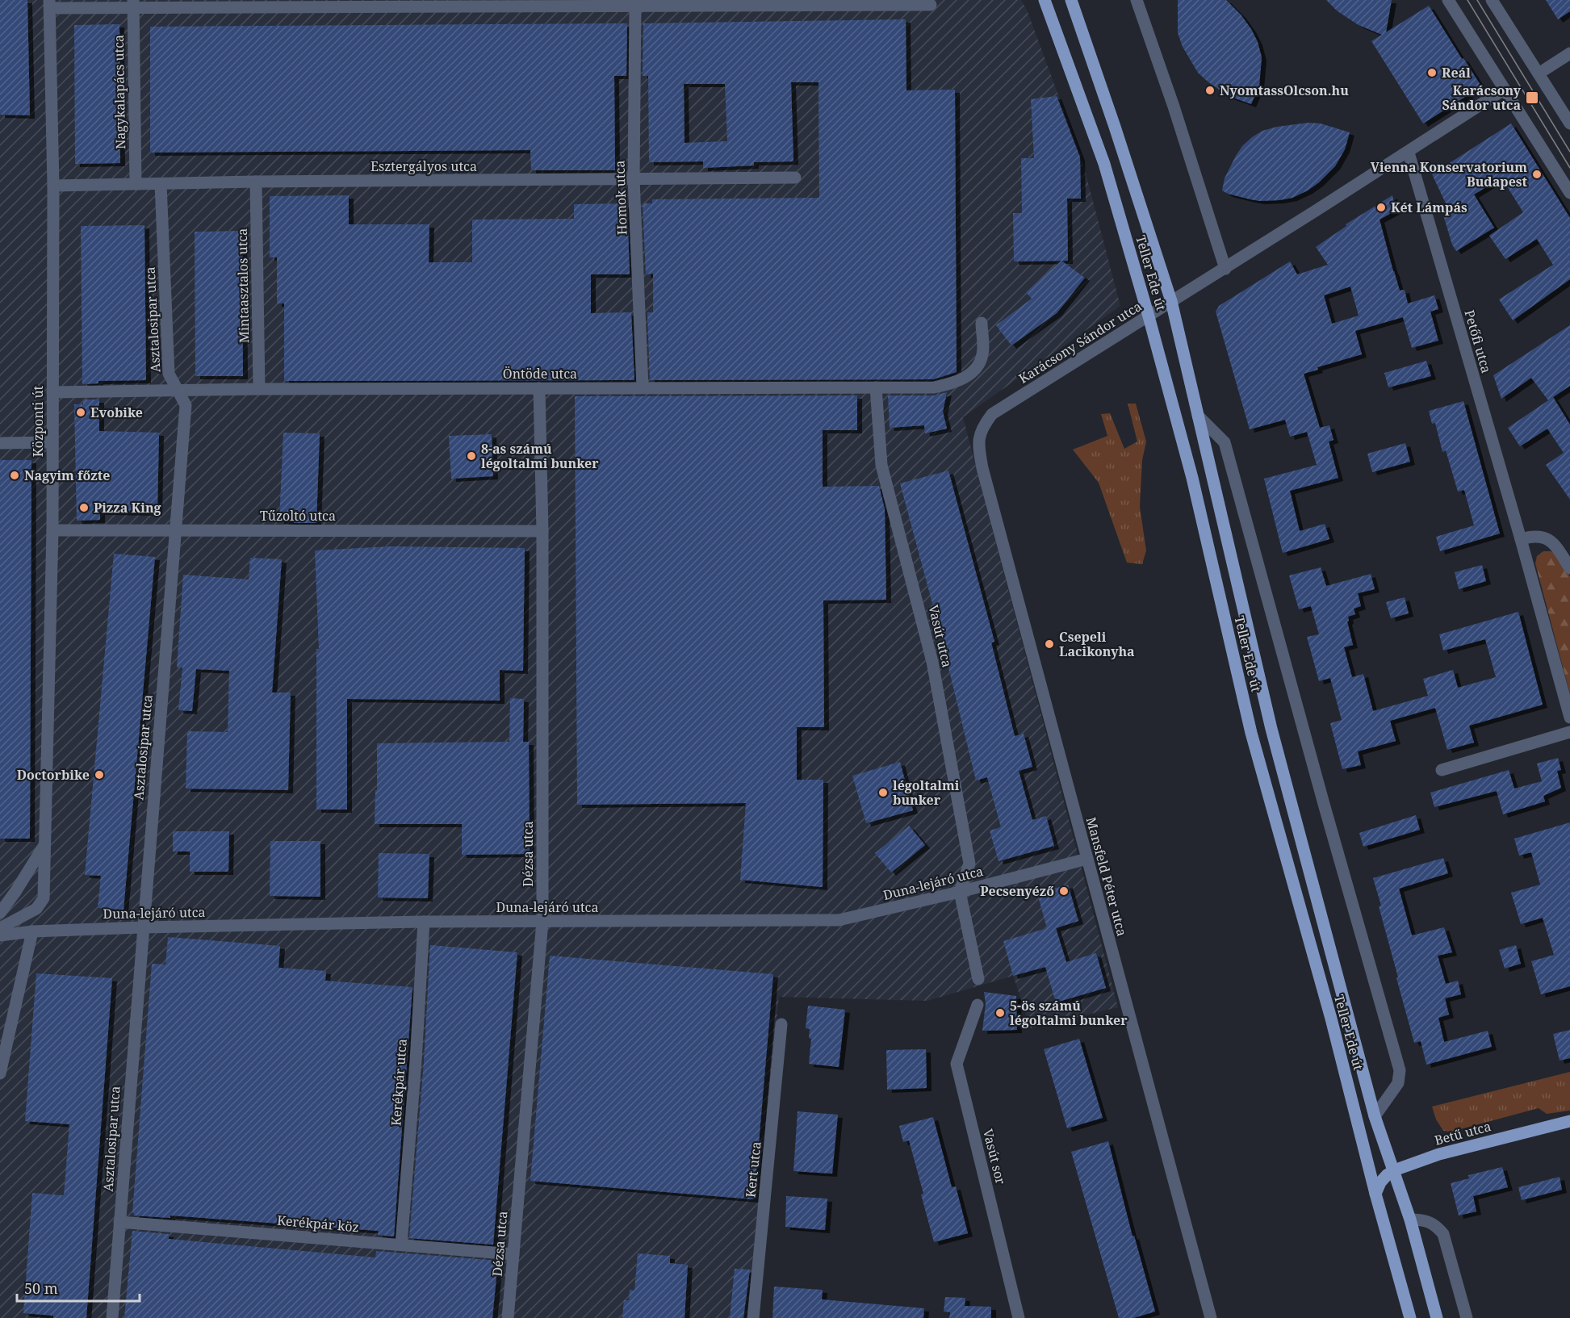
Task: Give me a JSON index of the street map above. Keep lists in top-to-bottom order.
{
  "streets": {
    "main road": ["Teller Ede út", "Betű utca"],
    "street": [
      "Nagykalapács utca",
      "Esztergályos utca",
      "Homok utca",
      "Mintaasztalos utca",
      "Asztalosipar utca",
      "Petőfi utca",
      "Karácsony Sándor utca",
      "Öntöde utca",
      "Központi út",
      "Tűzoltó utca",
      "Vasút utca",
      "Dézsa utca",
      "Mansfeld Péter utca",
      "Duna-lejáró utca",
      "Kerékpár utca",
      "Vasút sor",
      "Kert utca",
      "Kerékpár köz"
    ]
  },
  "crossings": [
    ["Nagykalapács utca", "Esztergályos utca"],
    ["Esztergályos utca", "Homok utca"],
    ["Esztergályos utca", "Mintaasztalos utca"],
    ["Esztergályos utca", "Asztalosipar utca"],
    ["Esztergályos utca", "Központi út"],
    ["Homok utca", "Öntöde utca"],
    ["Teller Ede út", "Karácsony Sándor utca"],
    ["Teller Ede út", "Betű utca"],
    ["Mintaasztalos utca", "Öntöde utca"],
    ["Asztalosipar utca", "Öntöde utca"],
    ["Asztalosipar utca", "Tűzoltó utca"],
    ["Asztalosipar utca", "Duna-lejáró utca"],
    ["Asztalosipar utca", "Kerékpár köz"],
    ["Petőfi utca", "Karácsony Sándor utca"],
    ["Karácsony Sándor utca", "Mansfeld Péter utca"],
    ["Öntöde utca", "Központi út"],
    ["Öntöde utca", "Vasút utca"],
    ["Öntöde utca", "Dézsa utca"],
    ["Központi út", "Tűzoltó utca"],
    ["Tűzoltó utca", "Dézsa utca"],
    ["Vasút utca", "Duna-lejáró utca"],
    ["Dézsa utca", "Duna-lejáró utca"],
    ["Dézsa utca", "Kerékpár köz"],
    ["Mansfeld Péter utca", "Duna-lejáró utca"],
    ["Duna-lejáró utca", "Kerékpár utca"],
    ["Kerékpár utca", "Kerékpár köz"]
  ],
  "places": {
    "other": [
      "Reál",
      "NyomtassOlcson.hu",
      "Vienna Konservatorium Budapest",
      "Két Lámpás",
      "Evobike",
      "8-as számú légoltalmi bunker",
      "Nagyim főzte",
      "Pizza King",
      "Csepeli Lacikonyha",
      "Doctorbike",
      "légoltalmi bunker",
      "Pecsenyéző",
      "5-ös számú légoltalmi bunker"
    ],
    "transit": ["Karácsony Sándor utca"]
  },
  "scale_bar": "50 m"
}
